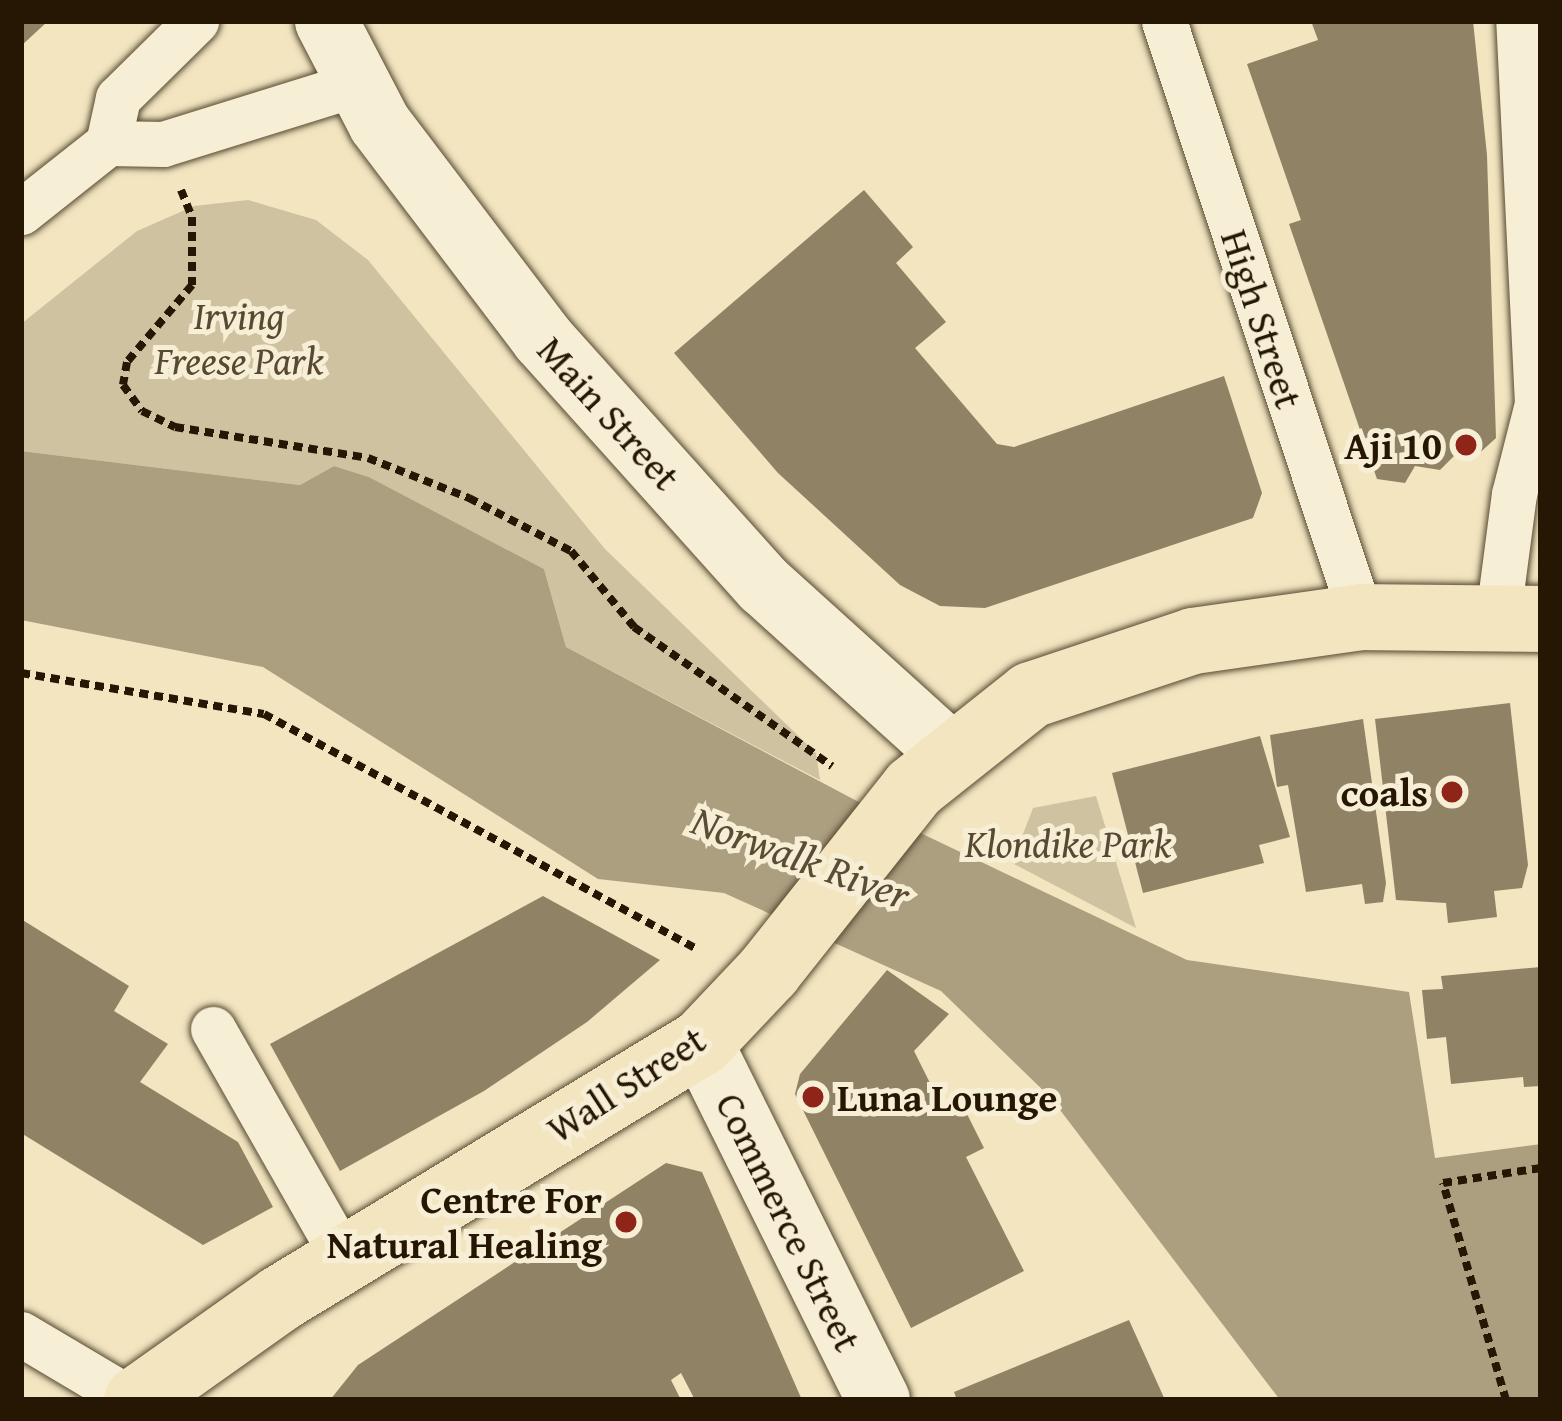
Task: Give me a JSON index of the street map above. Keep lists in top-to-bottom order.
{
  "streets": {
    "main road": ["Main Street", "Wall Street", "Commerce Street"],
    "street": ["High Street"]
  },
  "crossings": [
    ["High Street", "Wall Street"],
    ["Main Street", "Wall Street"],
    ["Wall Street", "Commerce Street"]
  ],
  "water": ["Norwalk River"],
  "parks": ["Irving Freese Park", "Klondike Park"],
  "places": [
    "Aji 10",
    "coals",
    "Luna Lounge",
    "Centre For Natural Healing"
  ]
}
